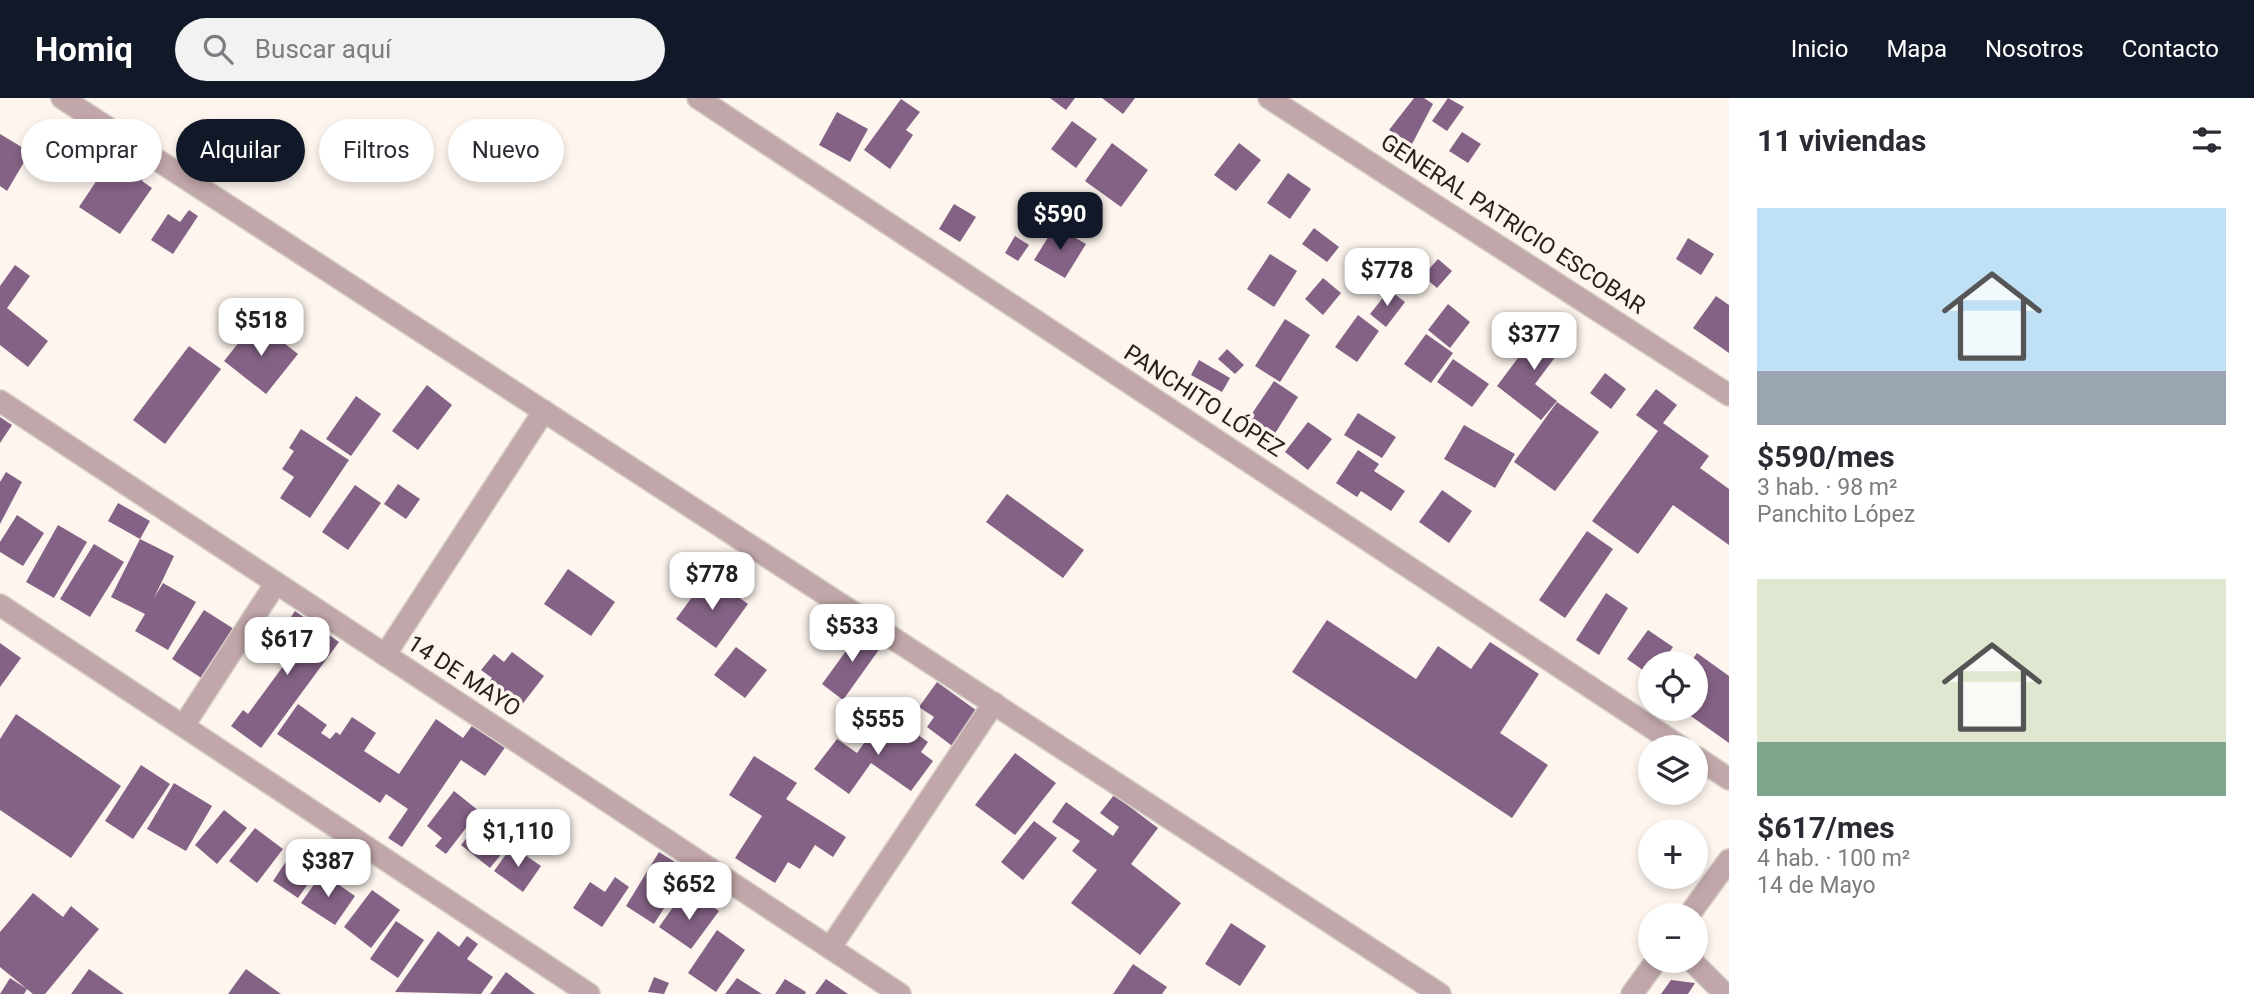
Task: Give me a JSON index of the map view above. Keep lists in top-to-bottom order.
{
  "streets": {
    "street": ["GENERAL PATRICIO ESCOBAR", "PANCHITO LÓPEZ", "14 DE MAYO"]
  },
  "page": {
    "header": "Homiq",
    "search": "Buscar aquí",
    "nav": [
      "Inicio",
      "Mapa",
      "Nosotros",
      "Contacto"
    ],
    "heading": "11 viviendas",
    "chip": [
      "Comprar",
      "Alquilar",
      "Filtros",
      "Nuevo"
    ],
    "list": [
      {
        "name": "$590/mes",
        "note": "3 hab. · 98 m² · Panchito López"
      },
      {
        "name": "$617/mes",
        "note": "4 hab. · 100 m² · 14 de Mayo"
      }
    ],
    "price": [
      "$590",
      "$778",
      "$518",
      "$377",
      "$778",
      "$533",
      "$617",
      "$555",
      "$1,110",
      "$387",
      "$652"
    ],
    "map_buttons": ["+", "−"]
  }
}
